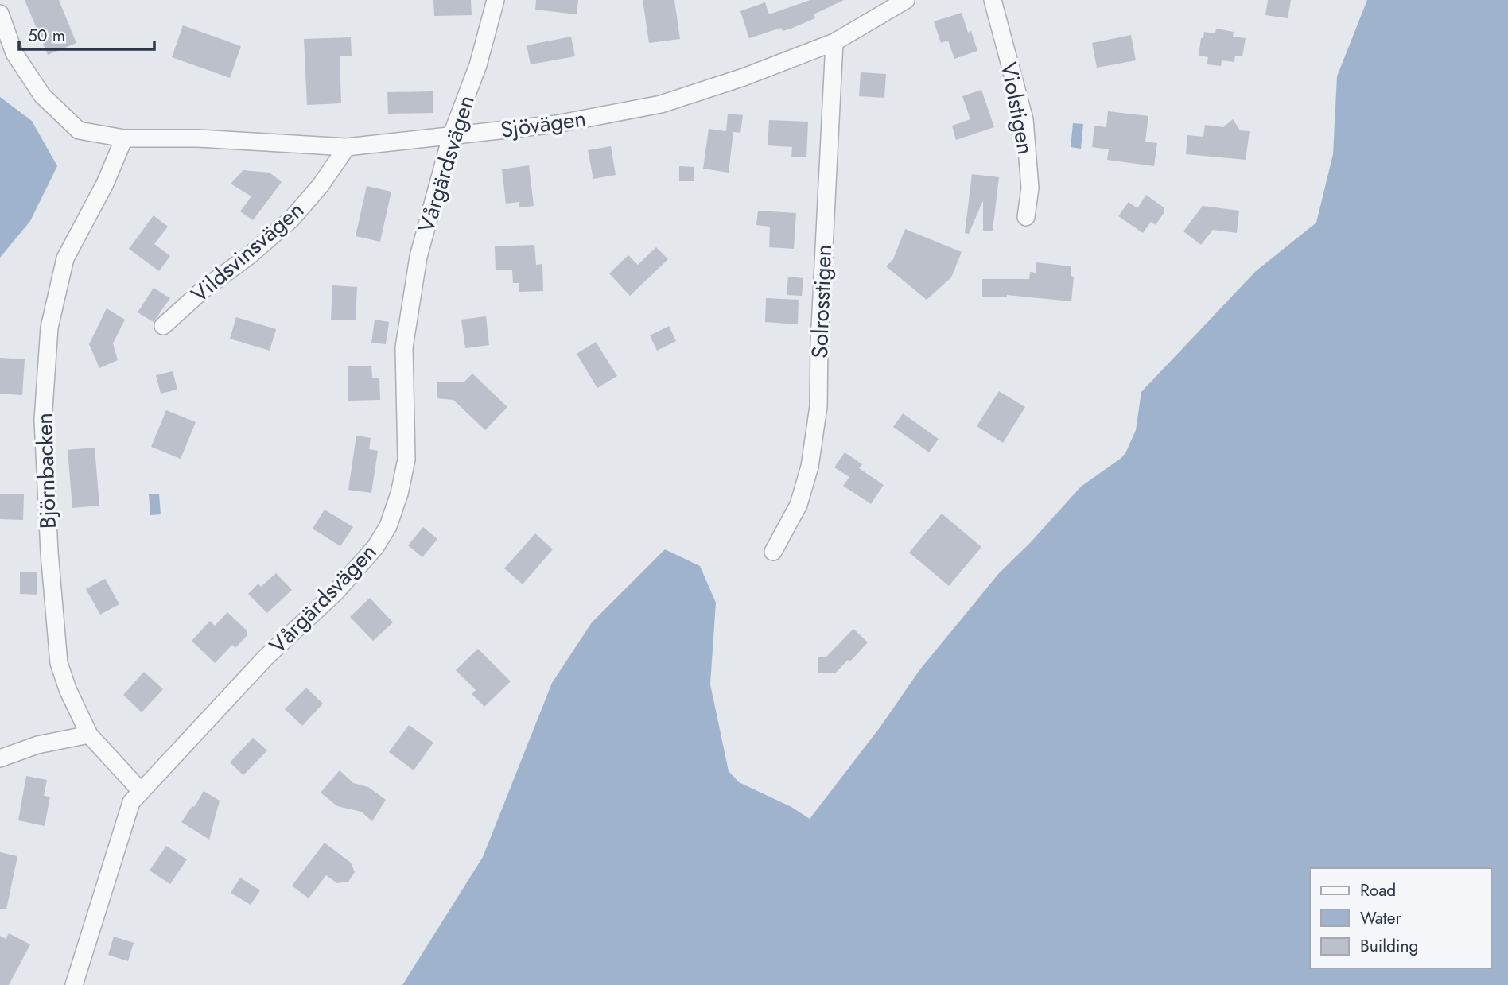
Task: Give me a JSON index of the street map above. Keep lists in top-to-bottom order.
{
  "streets": {
    "street": [
      "Violstigen",
      "Sjövägen",
      "Vårgärdsvägen",
      "Vildsvinsvägen",
      "Solrosstigen",
      "Björnbacken"
    ]
  },
  "crossings": [
    ["Sjövägen", "Vårgärdsvägen"],
    ["Sjövägen", "Vildsvinsvägen"],
    ["Sjövägen", "Solrosstigen"],
    ["Sjövägen", "Björnbacken"],
    ["Vårgärdsvägen", "Björnbacken"]
  ],
  "legend": ["Road", "Water", "Building"],
  "scale_bar": "50 m"
}
